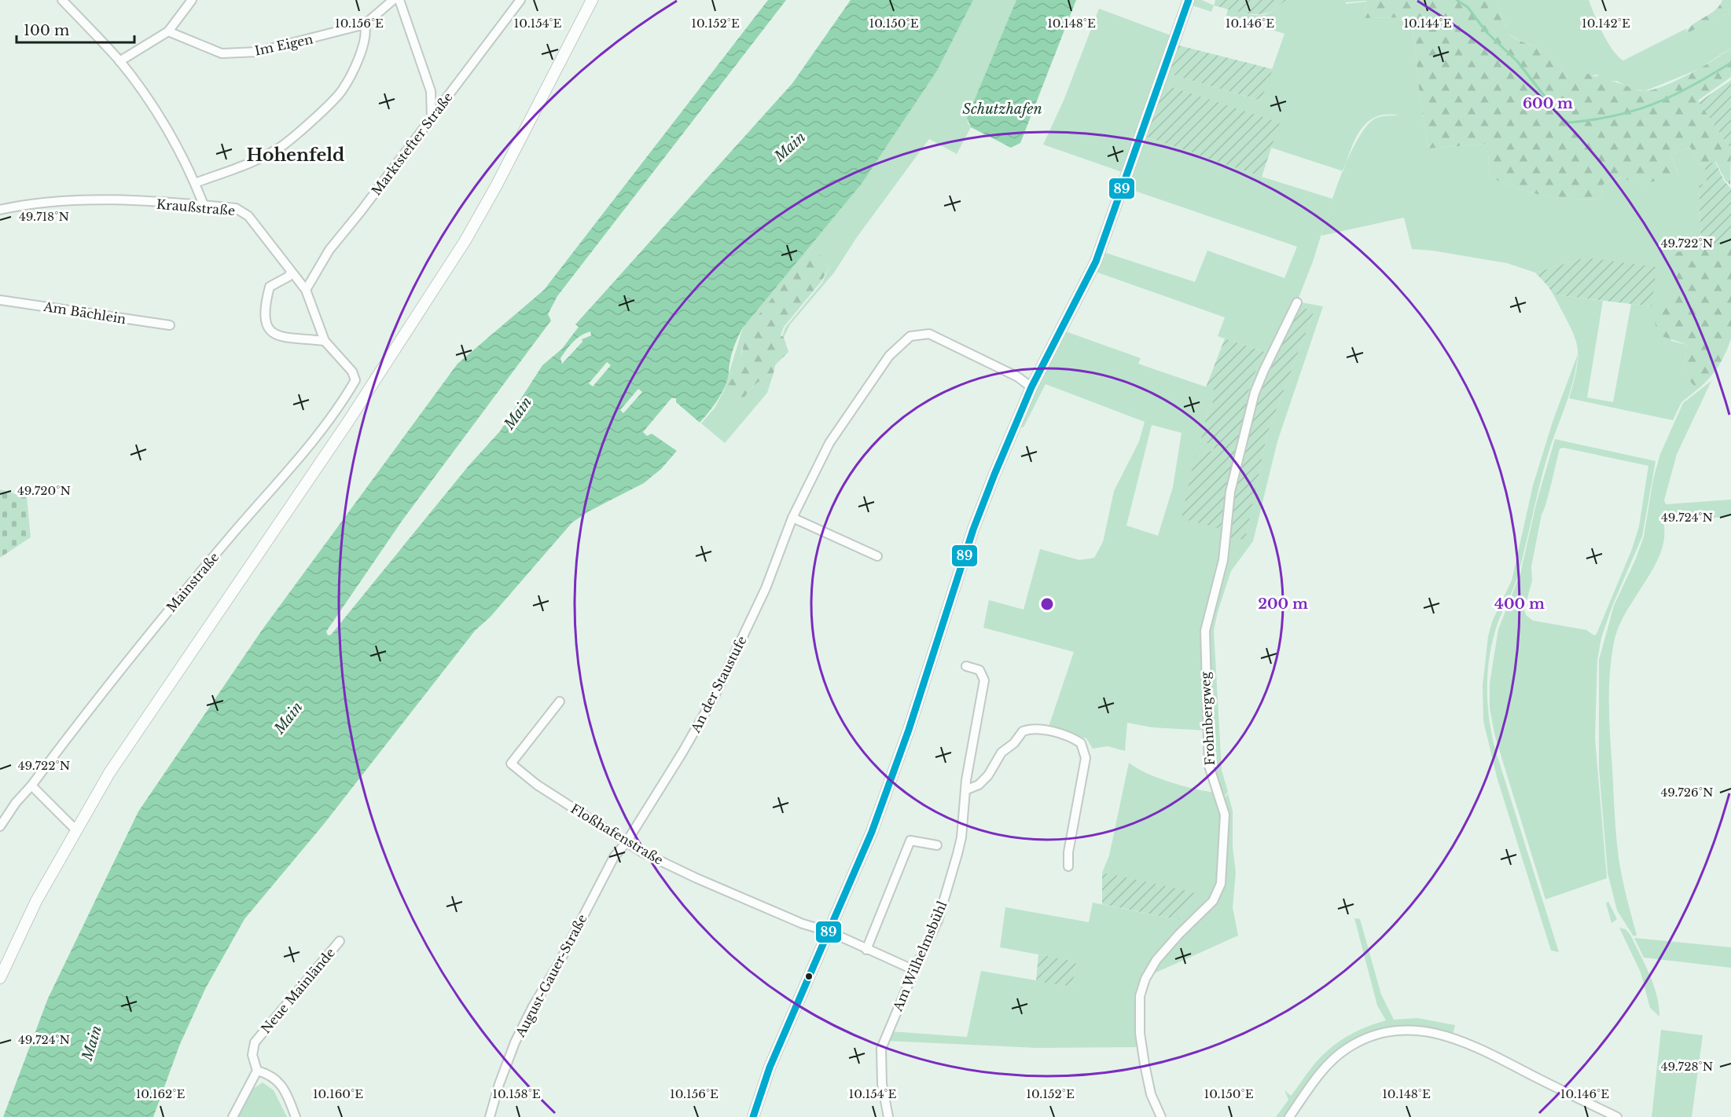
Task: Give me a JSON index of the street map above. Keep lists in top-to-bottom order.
{
  "streets": {
    "street": [
      "Im Eigen",
      "Marktstefter Straße",
      "Kraußstraße",
      "Am Bächlein",
      "Mainstraße",
      "An der Staustufe",
      "Frohnbergweg",
      "Floßhafenstraße",
      "Am Wilhelmsbühl",
      "August-Gauer-Straße",
      "Neue Mainlände"
    ]
  },
  "crossings": [
    ["Marktstefter Straße", "Kraußstraße"],
    ["Kraußstraße", "Mainstraße"],
    ["An der Staustufe", "Floßhafenstraße"],
    ["An der Staustufe", "August-Gauer-Straße"],
    ["Floßhafenstraße", "Am Wilhelmsbühl"],
    ["Floßhafenstraße", "August-Gauer-Straße"]
  ],
  "districts": ["Hohenfeld"],
  "water": ["Schutzhafen", "Main"],
  "lines": ["transit line 89"],
  "scale_bar": "100 m",
  "coordinates": [
    "10.156°E",
    "10.154°E",
    "10.152°E",
    "10.150°E",
    "10.148°E",
    "10.146°E",
    "10.144°E",
    "10.142°E",
    "49.718°N",
    "49.722°N",
    "49.720°N",
    "49.724°N",
    "49.726°N",
    "49.728°N",
    "10.162°E",
    "10.160°E",
    "10.158°E"
  ],
  "rings": ["600 m", "200 m", "400 m"]
}
